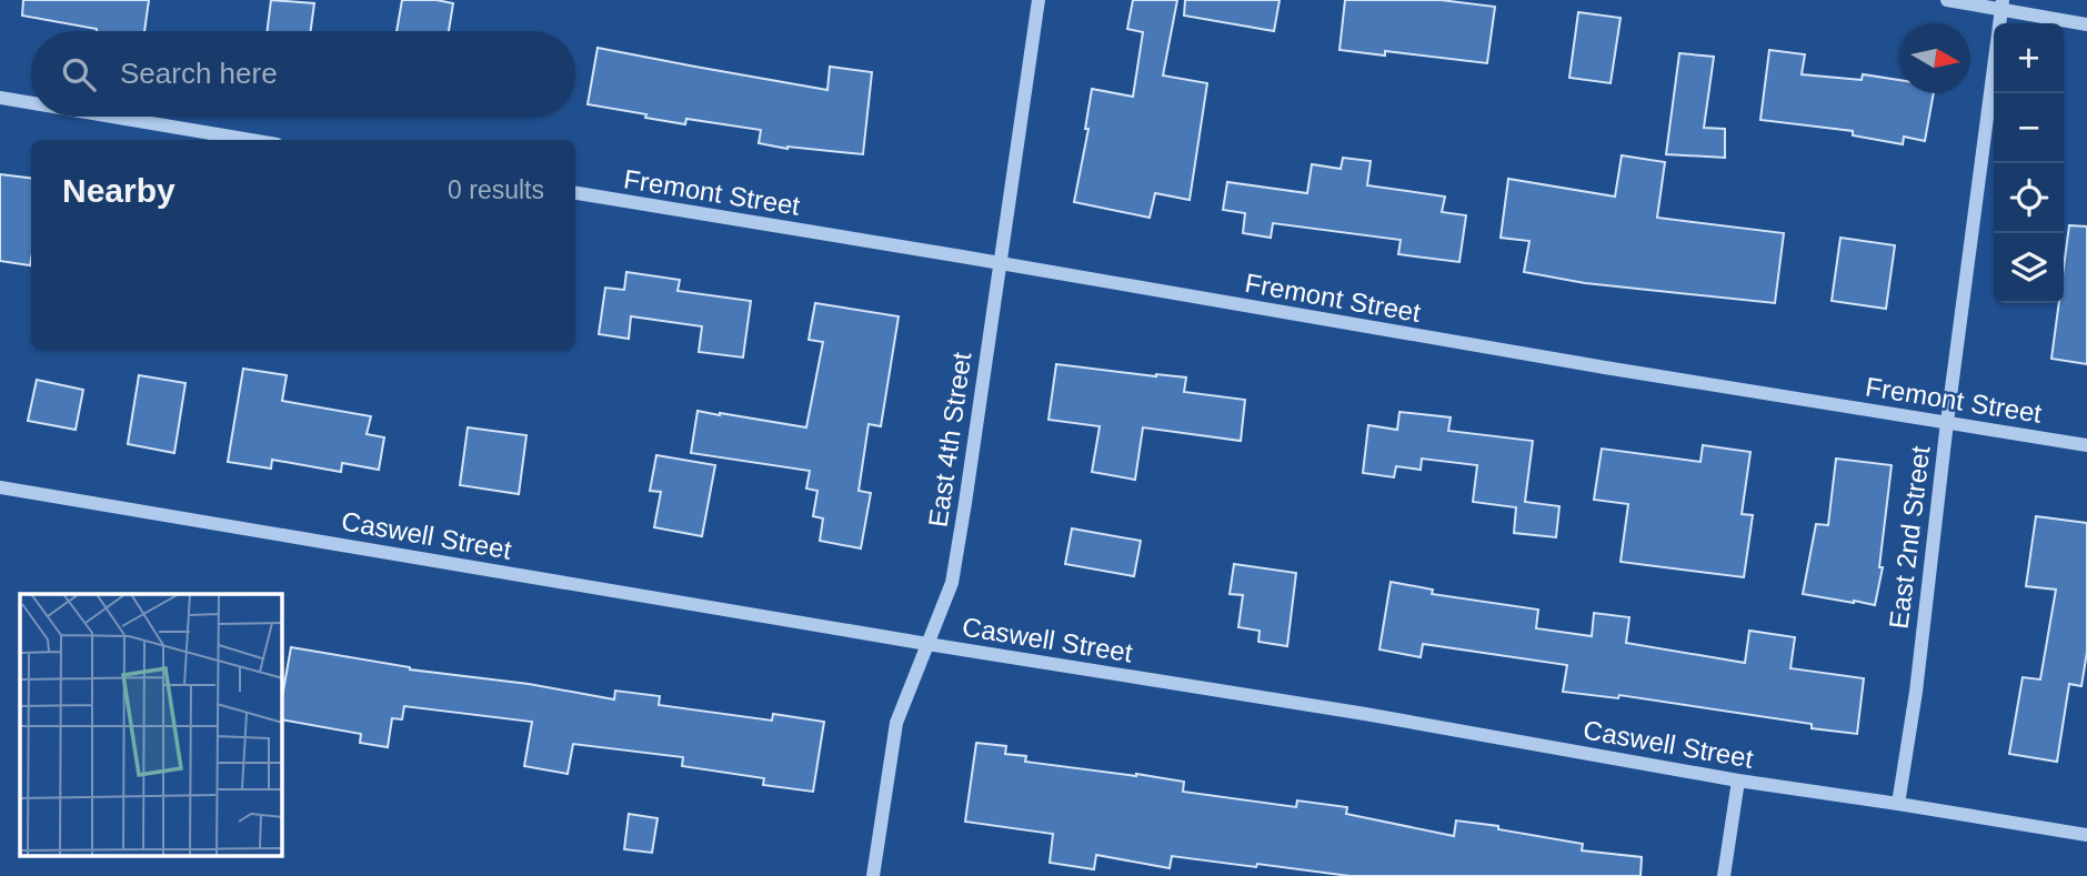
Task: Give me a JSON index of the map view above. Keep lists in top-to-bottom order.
{
  "streets": {
    "street": [
      "Fremont Street",
      "East 4th Street",
      "Caswell Street",
      "East 2nd Street"
    ]
  },
  "crossings": [
    ["Fremont Street", "East 4th Street"],
    ["Fremont Street", "East 2nd Street"],
    ["East 4th Street", "Caswell Street"],
    ["Caswell Street", "East 2nd Street"]
  ],
  "north": "right",
  "page": {
    "map_buttons": ["+", "−"],
    "search": "Search here",
    "heading": ["Nearby", "0 results"]
  }
}
